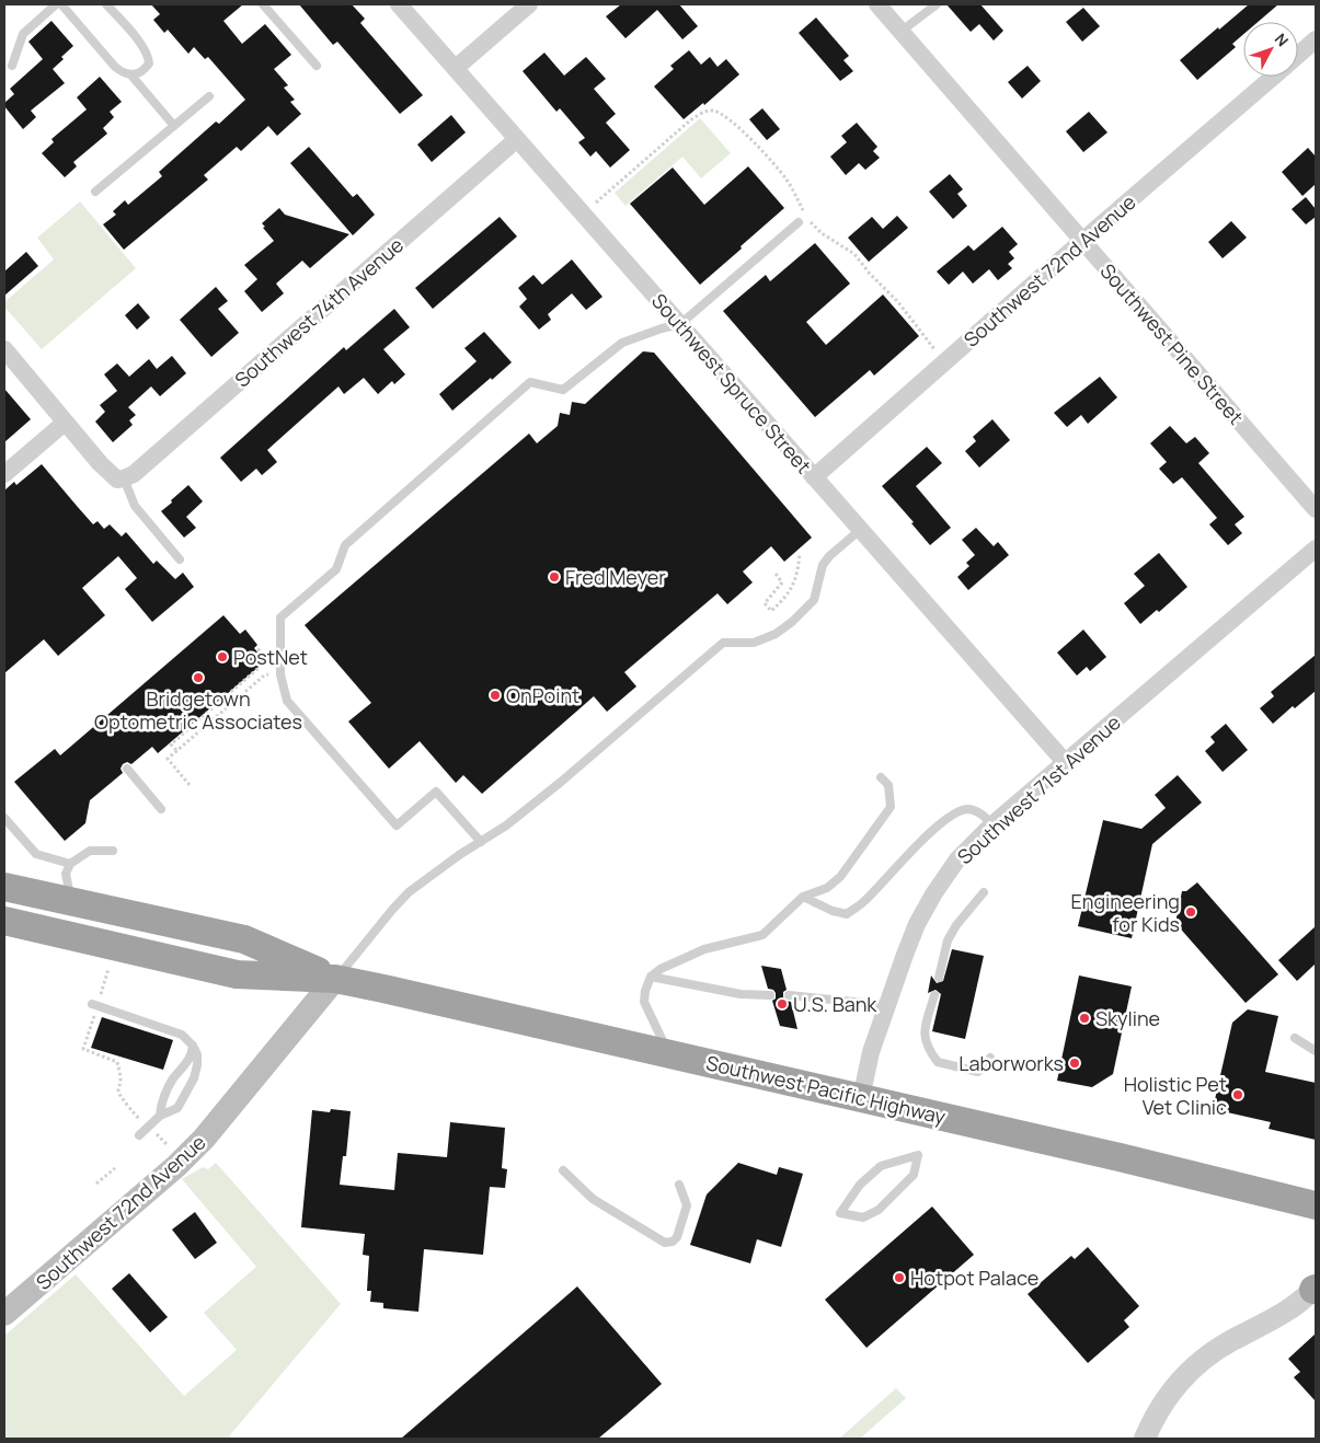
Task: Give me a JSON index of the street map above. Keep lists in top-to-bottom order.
{
  "streets": {
    "highway": ["Southwest Pacific Highway"],
    "main road": ["Southwest 72nd Avenue"],
    "street": [
      "Southwest 74th Avenue",
      "Southwest Pine Street",
      "Southwest Spruce Street",
      "Southwest 71st Avenue"
    ]
  },
  "crossings": [
    ["Southwest 72nd Avenue", "Southwest Pine Street"],
    ["Southwest 72nd Avenue", "Southwest Spruce Street"],
    ["Southwest 72nd Avenue", "Southwest Pacific Highway"],
    ["Southwest 74th Avenue", "Southwest Spruce Street"],
    ["Southwest Spruce Street", "Southwest 71st Avenue"],
    ["Southwest 71st Avenue", "Southwest Pacific Highway"]
  ],
  "places": [
    "Fred Meyer",
    "PostNet",
    "Bridgetown Optometric Associates",
    "OnPoint",
    "Engineering for Kids",
    "U.S. Bank",
    "Skyline",
    "Laborworks",
    "Holistic Pet Vet Clinic",
    "Hotpot Palace"
  ],
  "north": "top right"
}
